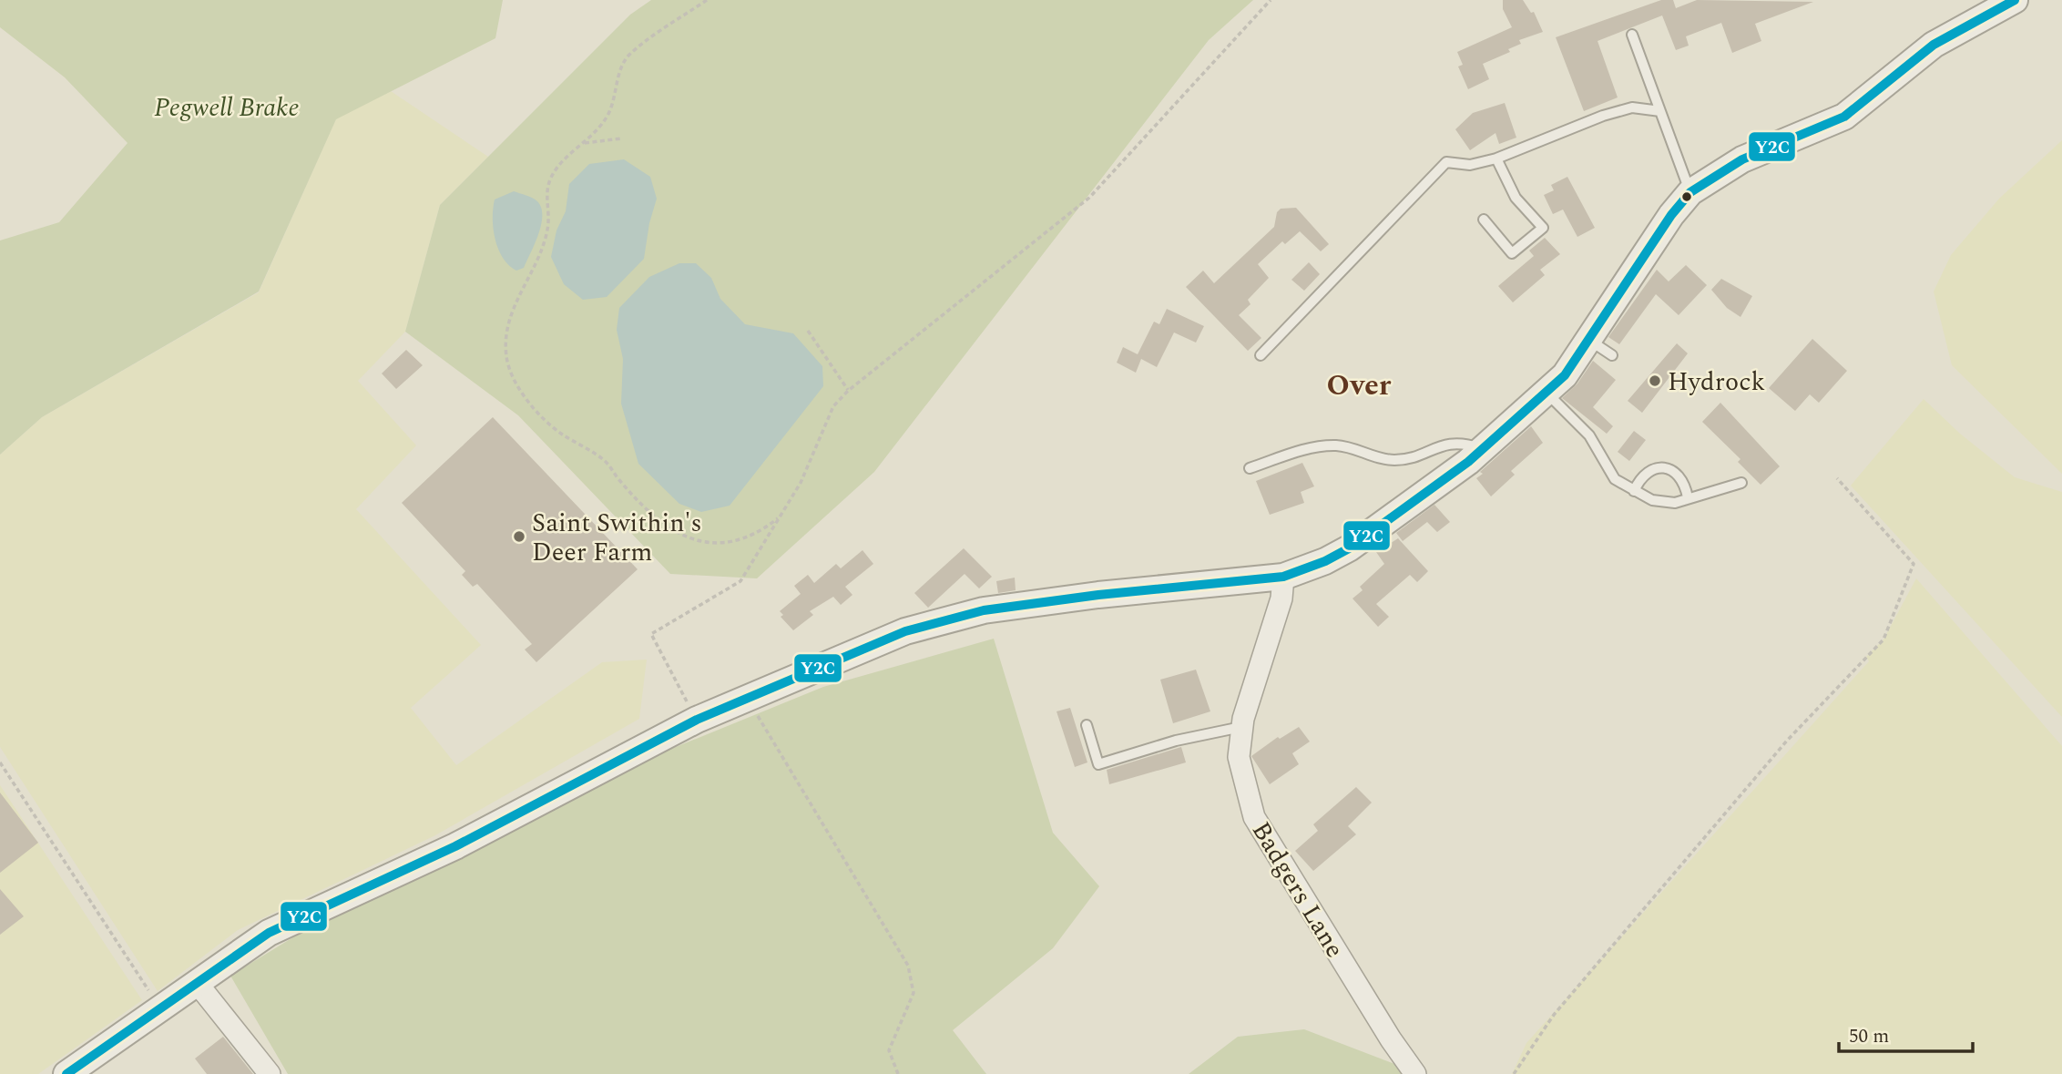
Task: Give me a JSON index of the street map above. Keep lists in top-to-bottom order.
{
  "streets": {
    "street": ["Badgers Lane"]
  },
  "districts": ["Over"],
  "parks": ["Pegwell Brake"],
  "places": ["Hydrock", "Saint Swithin's Deer Farm"],
  "lines": ["transit line Y2C"],
  "scale_bar": "50 m"
}
